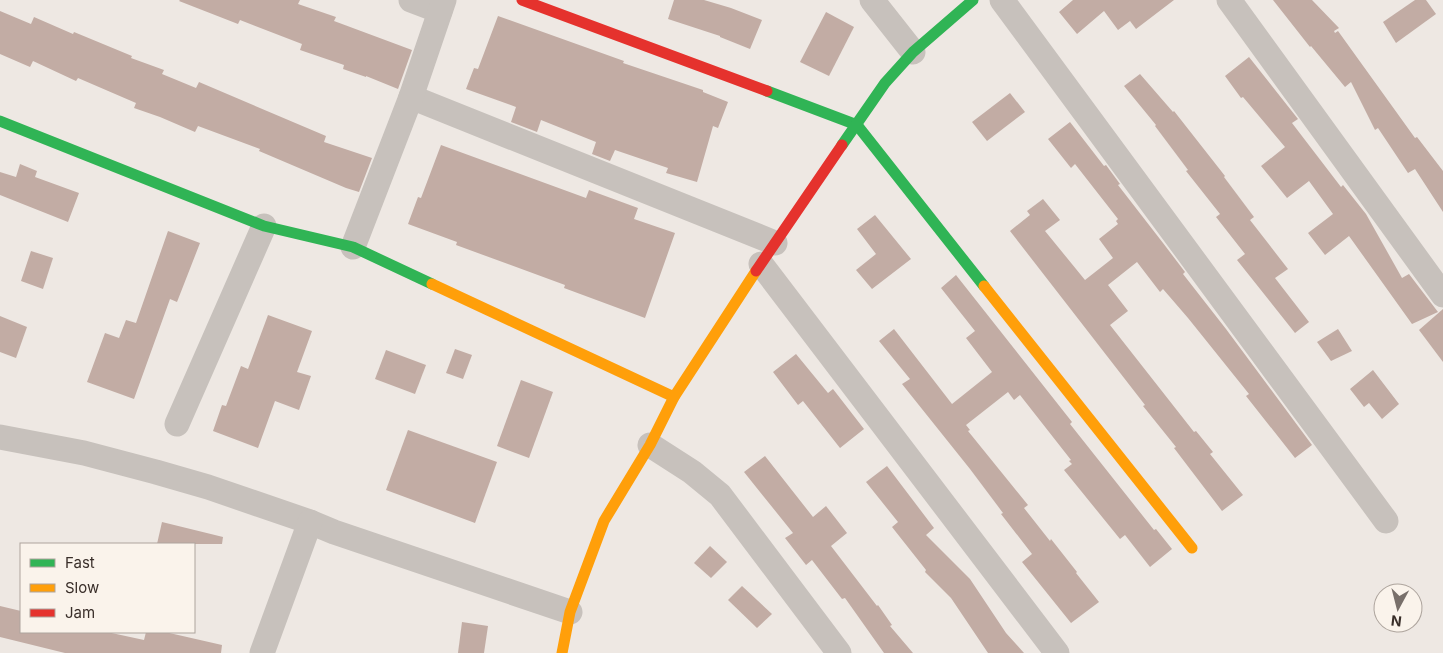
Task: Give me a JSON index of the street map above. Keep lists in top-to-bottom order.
{
  "legend": ["Fast", "Slow", "Jam"],
  "north": "bottom"
}
